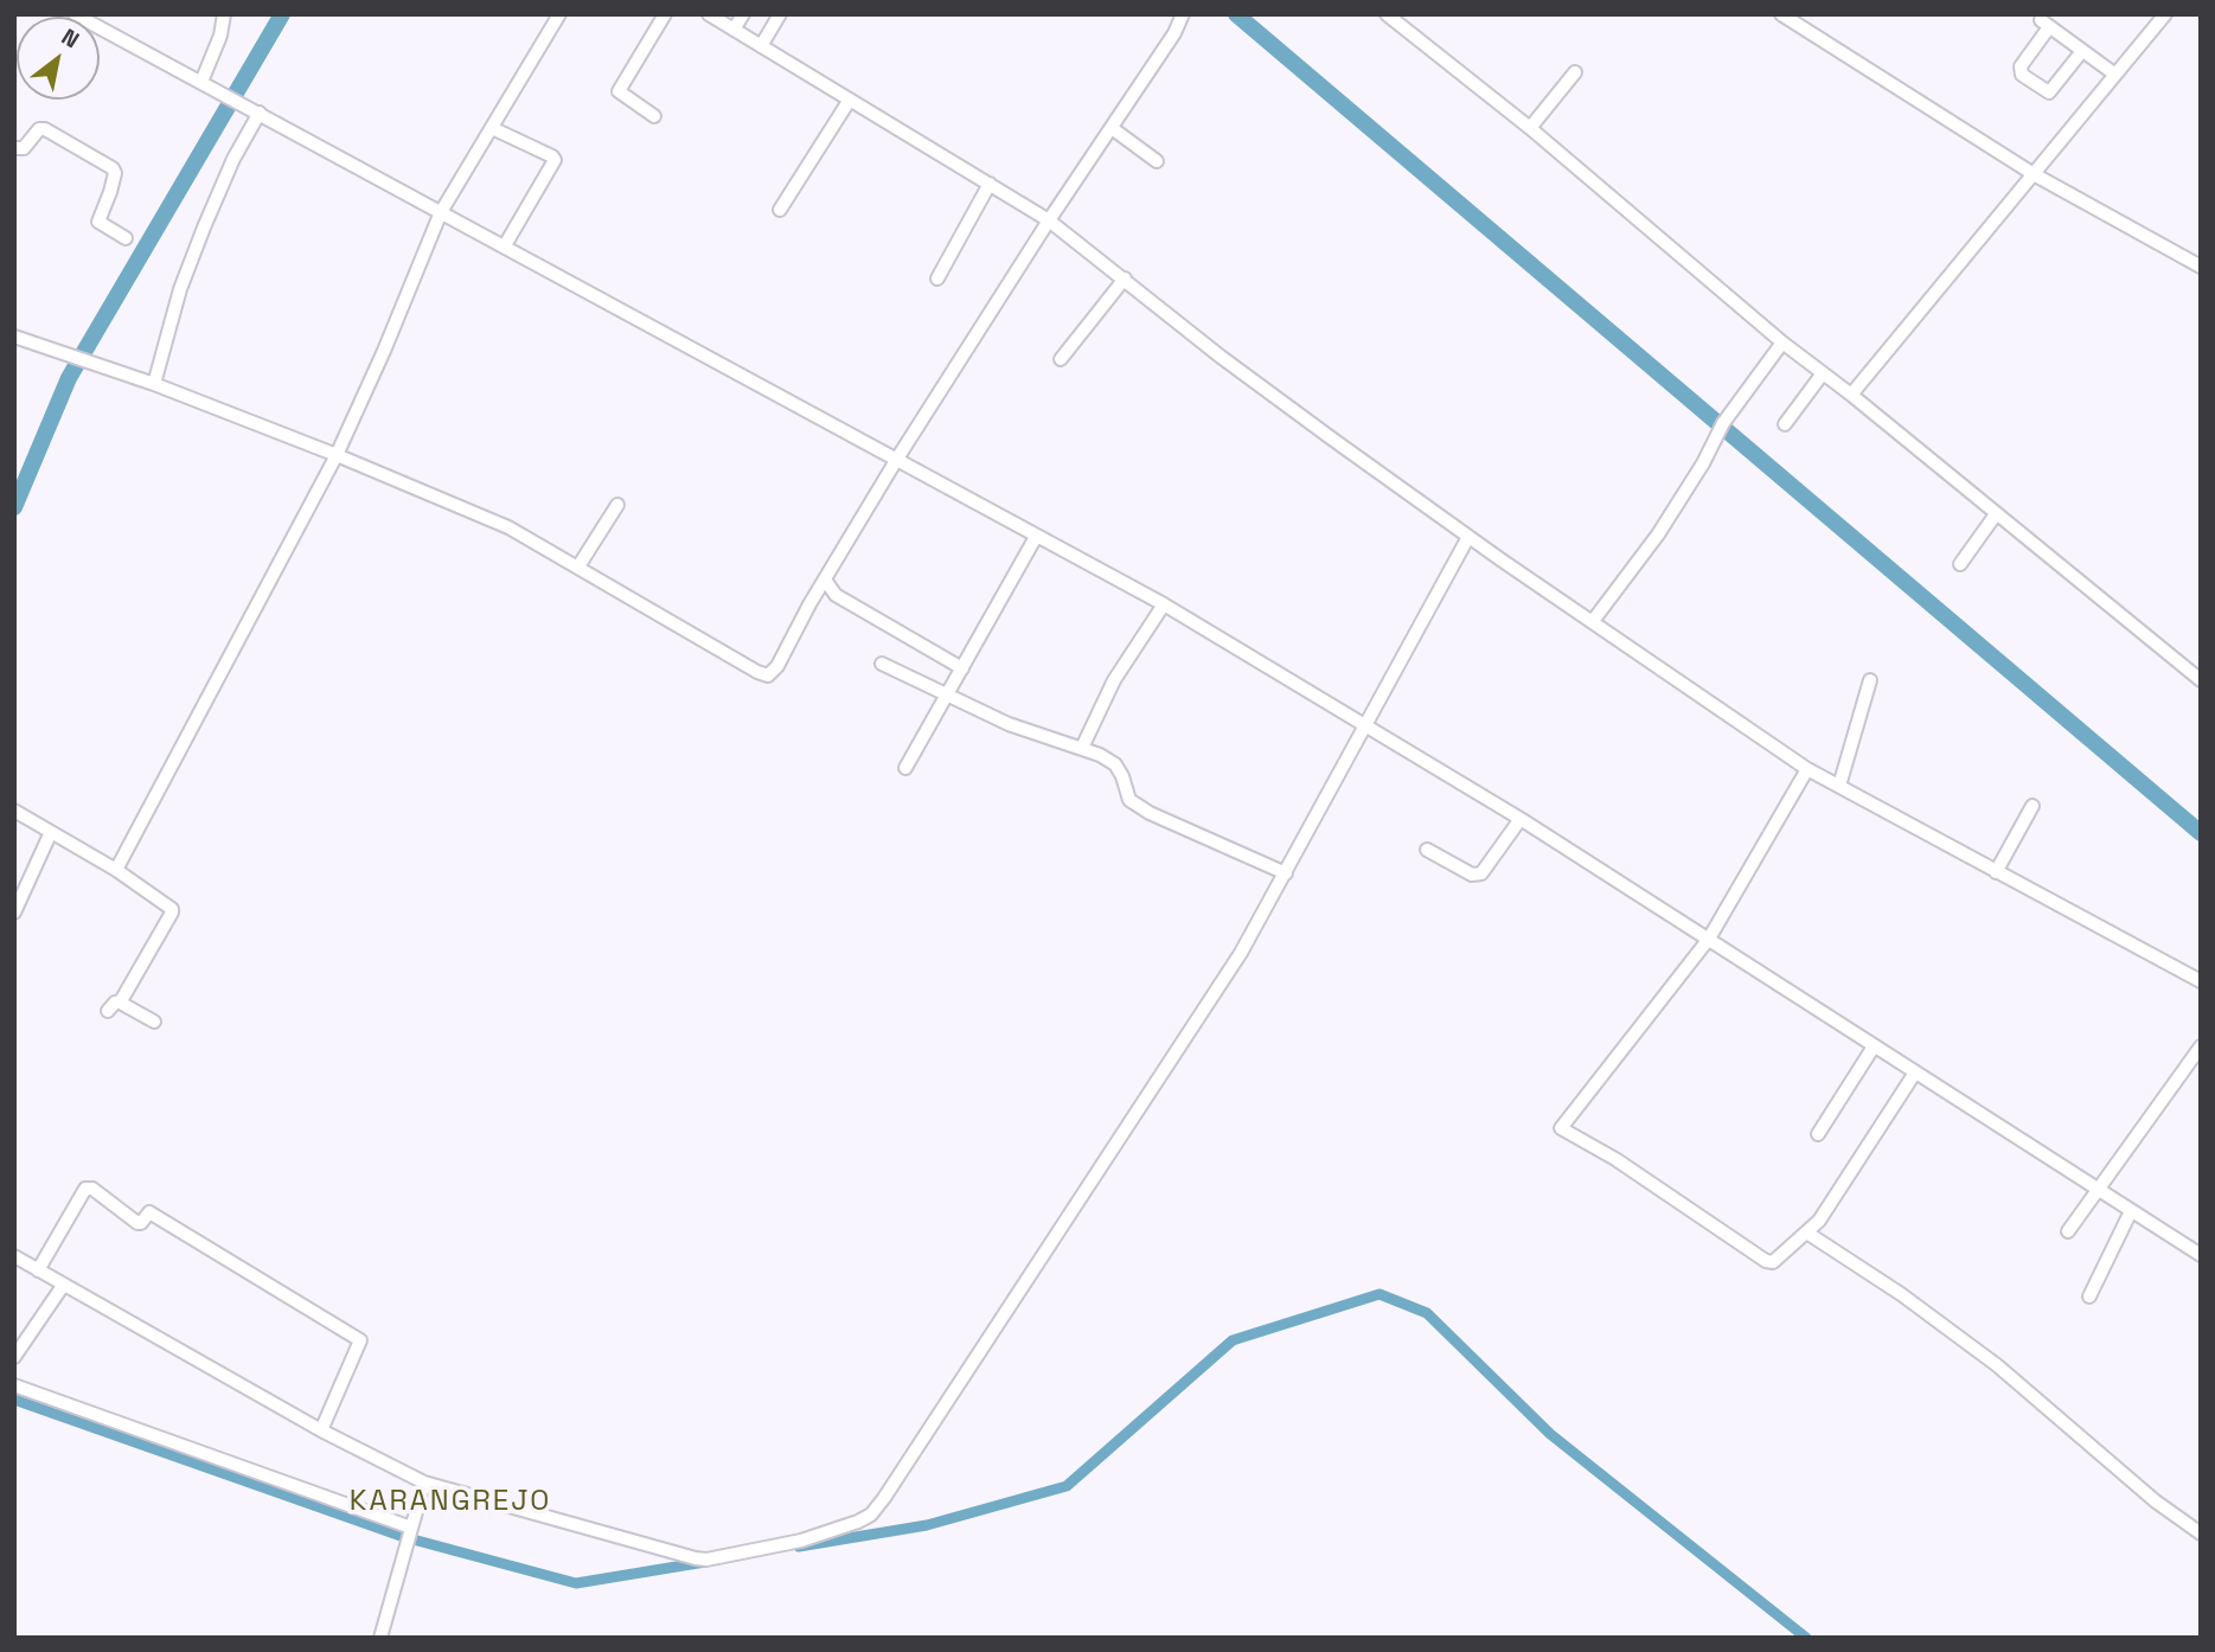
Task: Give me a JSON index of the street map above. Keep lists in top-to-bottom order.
{
  "districts": ["KARANGREJO"],
  "north": "top right"
}
